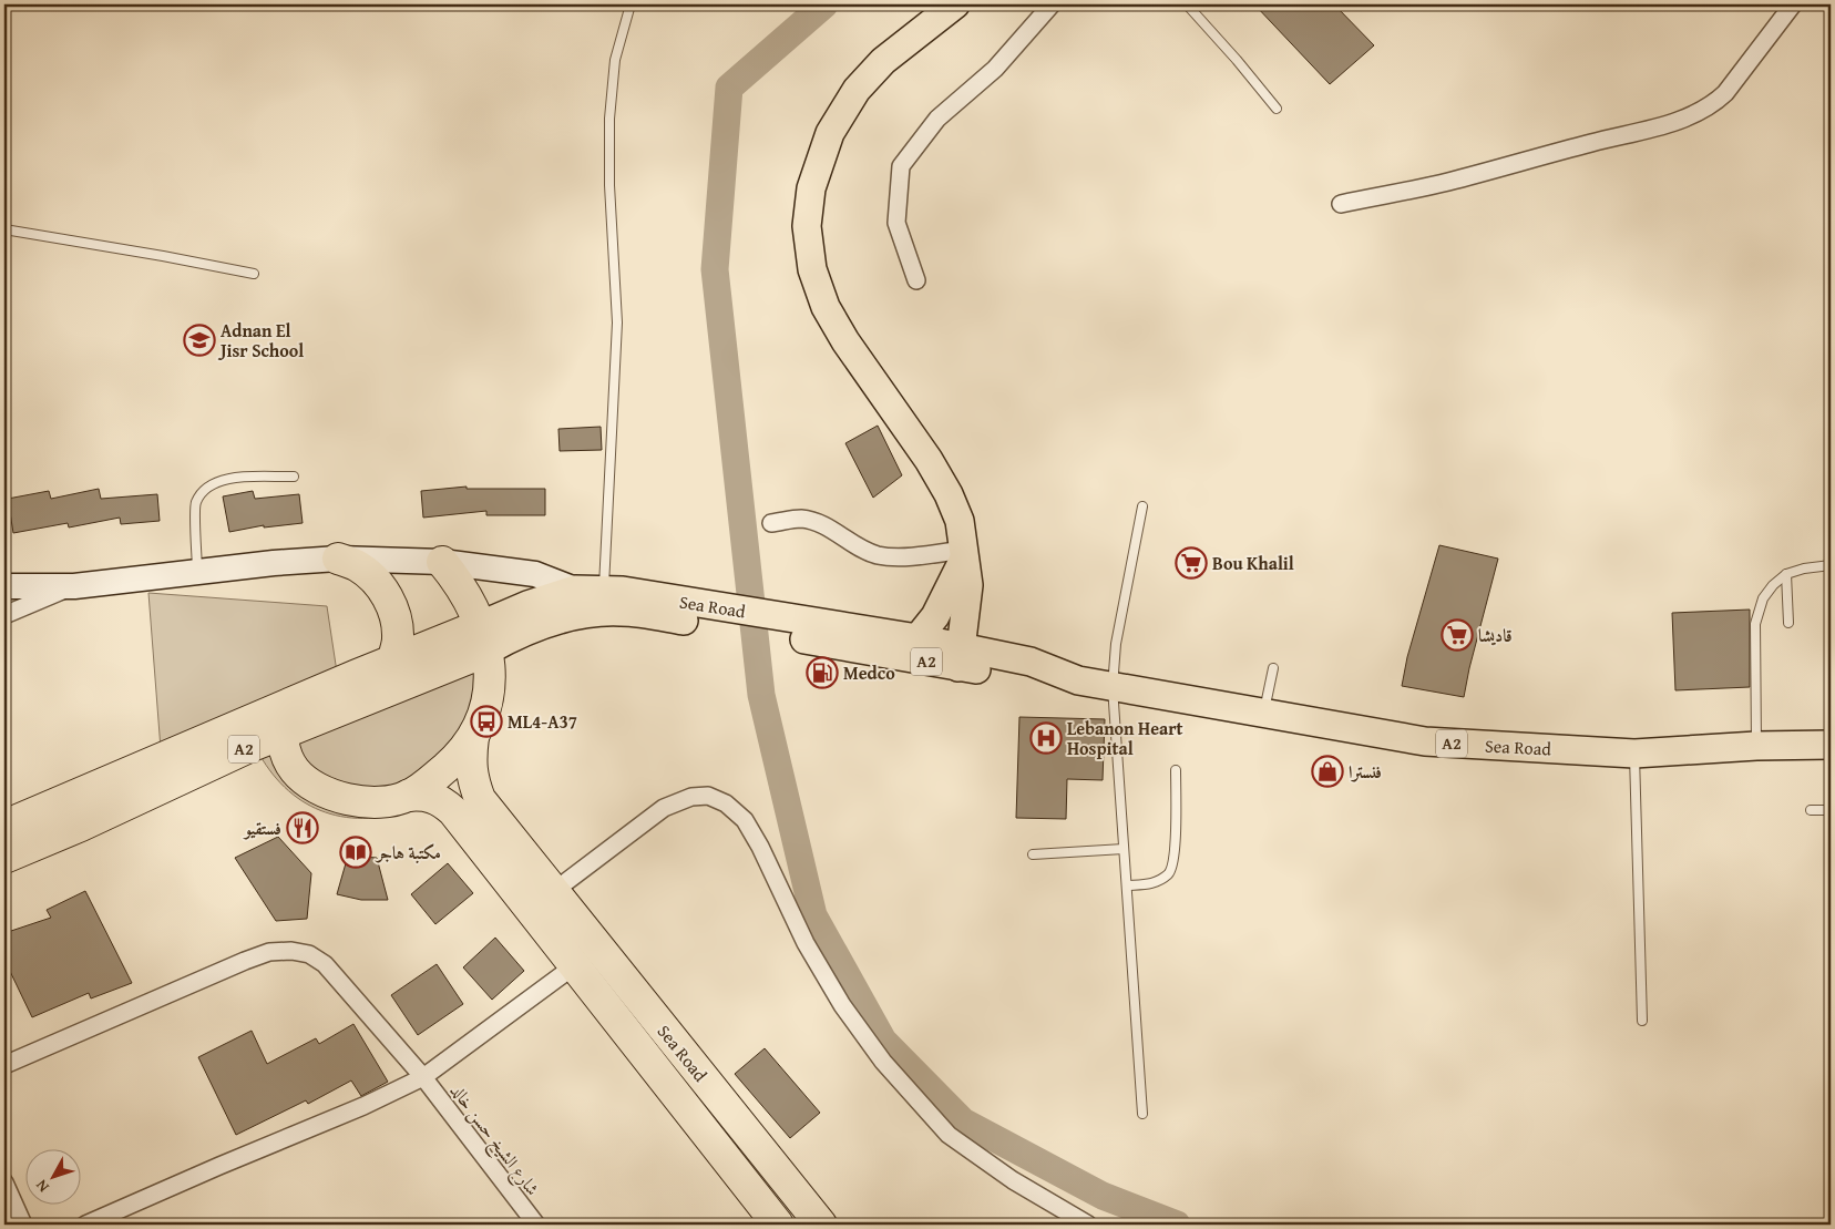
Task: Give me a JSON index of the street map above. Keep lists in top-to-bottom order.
{
  "streets": {
    "highway": ["Sea Road", "A2"],
    "street": ["شارع الشيخ حسن خالد"]
  },
  "crossings": [
    ["Sea Road", "A2"]
  ],
  "places": {
    "school or university": ["Adnan El Jisr School"],
    "supermarket": ["Bou Khalil", "قاديشا"],
    "fuel station": ["Medco"],
    "bus stop": ["ML4-A37"],
    "hospital": ["Lebanon Heart Hospital"],
    "shop": ["فنسترا"],
    "restaurant": ["فستقيو"],
    "library": ["مكتبة هاجر"]
  },
  "north": "bottom left"
}
